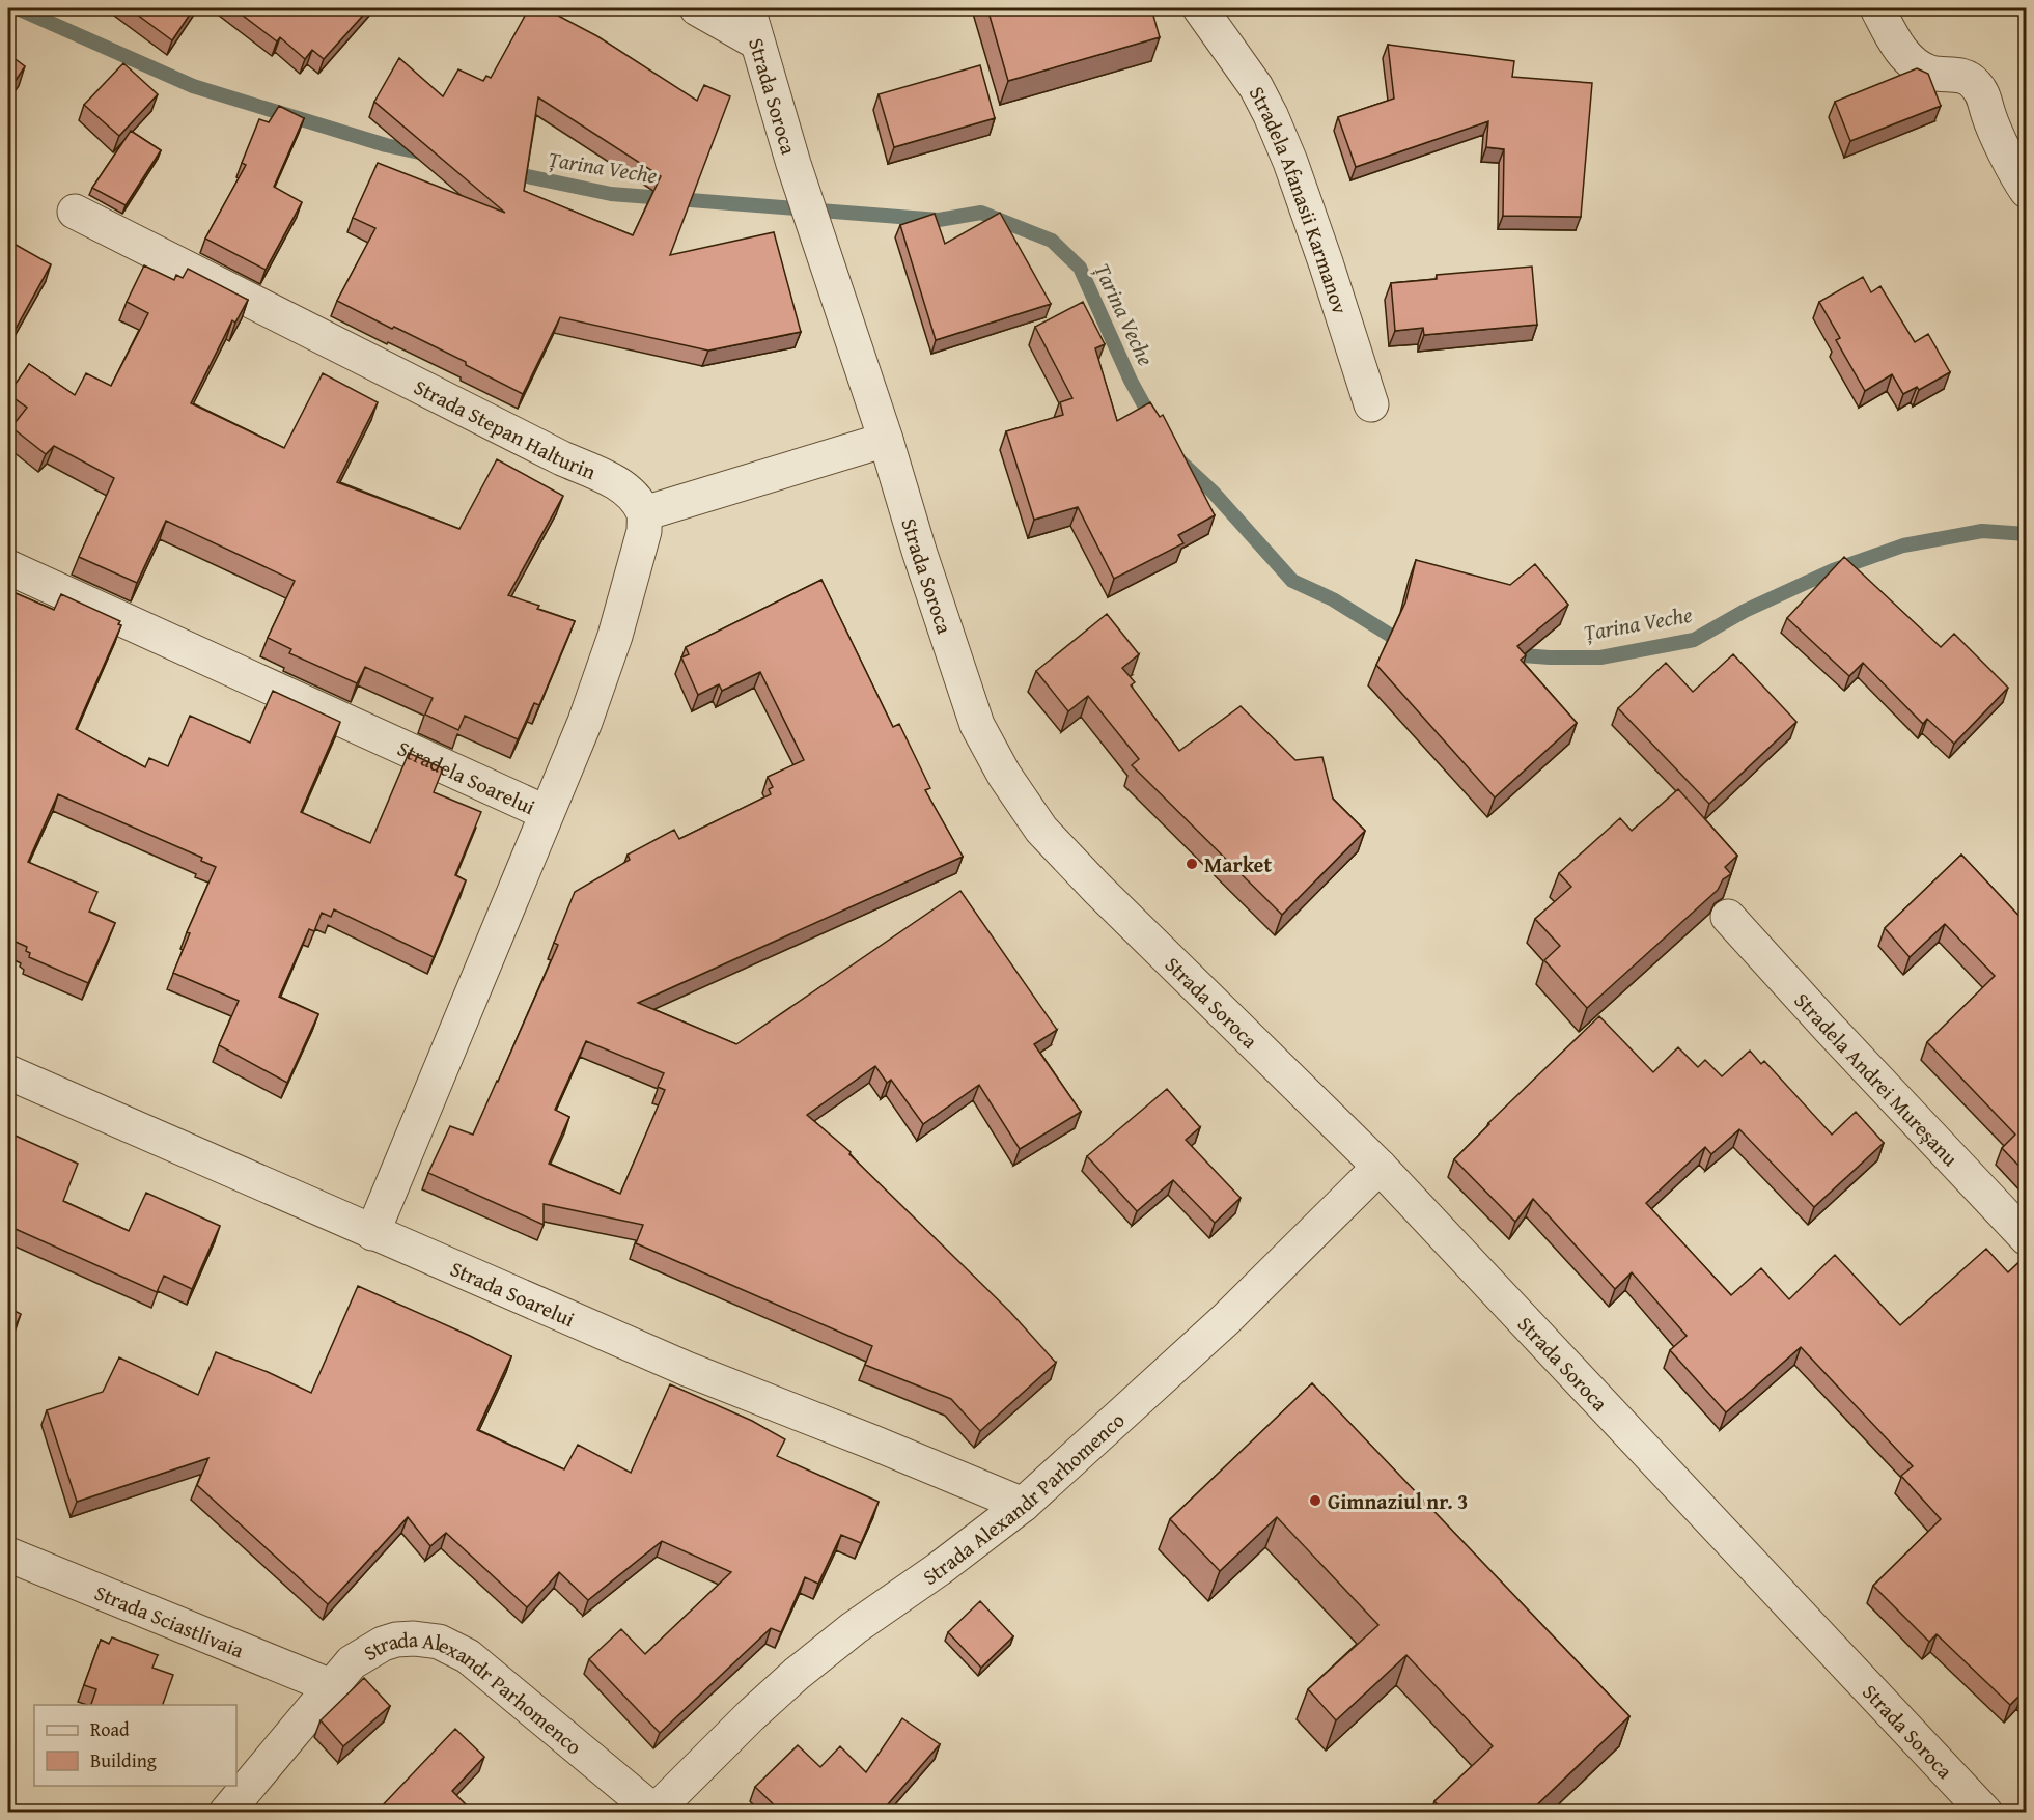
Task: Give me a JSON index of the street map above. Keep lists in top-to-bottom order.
{
  "streets": {
    "street": [
      "Strada Soroca",
      "Stradela Afanasii Karmanov",
      "Strada Stepan Halturin",
      "Stradela Soarelui",
      "Stradela Andrei Mureșanu",
      "Strada Soarelui",
      "Strada Alexandr Parhomenco",
      "Strada Sciastlivaia"
    ]
  },
  "crossings": [
    ["Strada Soroca", "Strada Alexandr Parhomenco"],
    ["Stradela Soarelui", "Strada Soarelui"],
    ["Strada Soarelui", "Strada Alexandr Parhomenco"],
    ["Strada Alexandr Parhomenco", "Strada Sciastlivaia"]
  ],
  "water": ["Țarina Veche"],
  "places": ["Market", "Gimnaziul nr. 3"],
  "legend": ["Road", "Building"]
}
